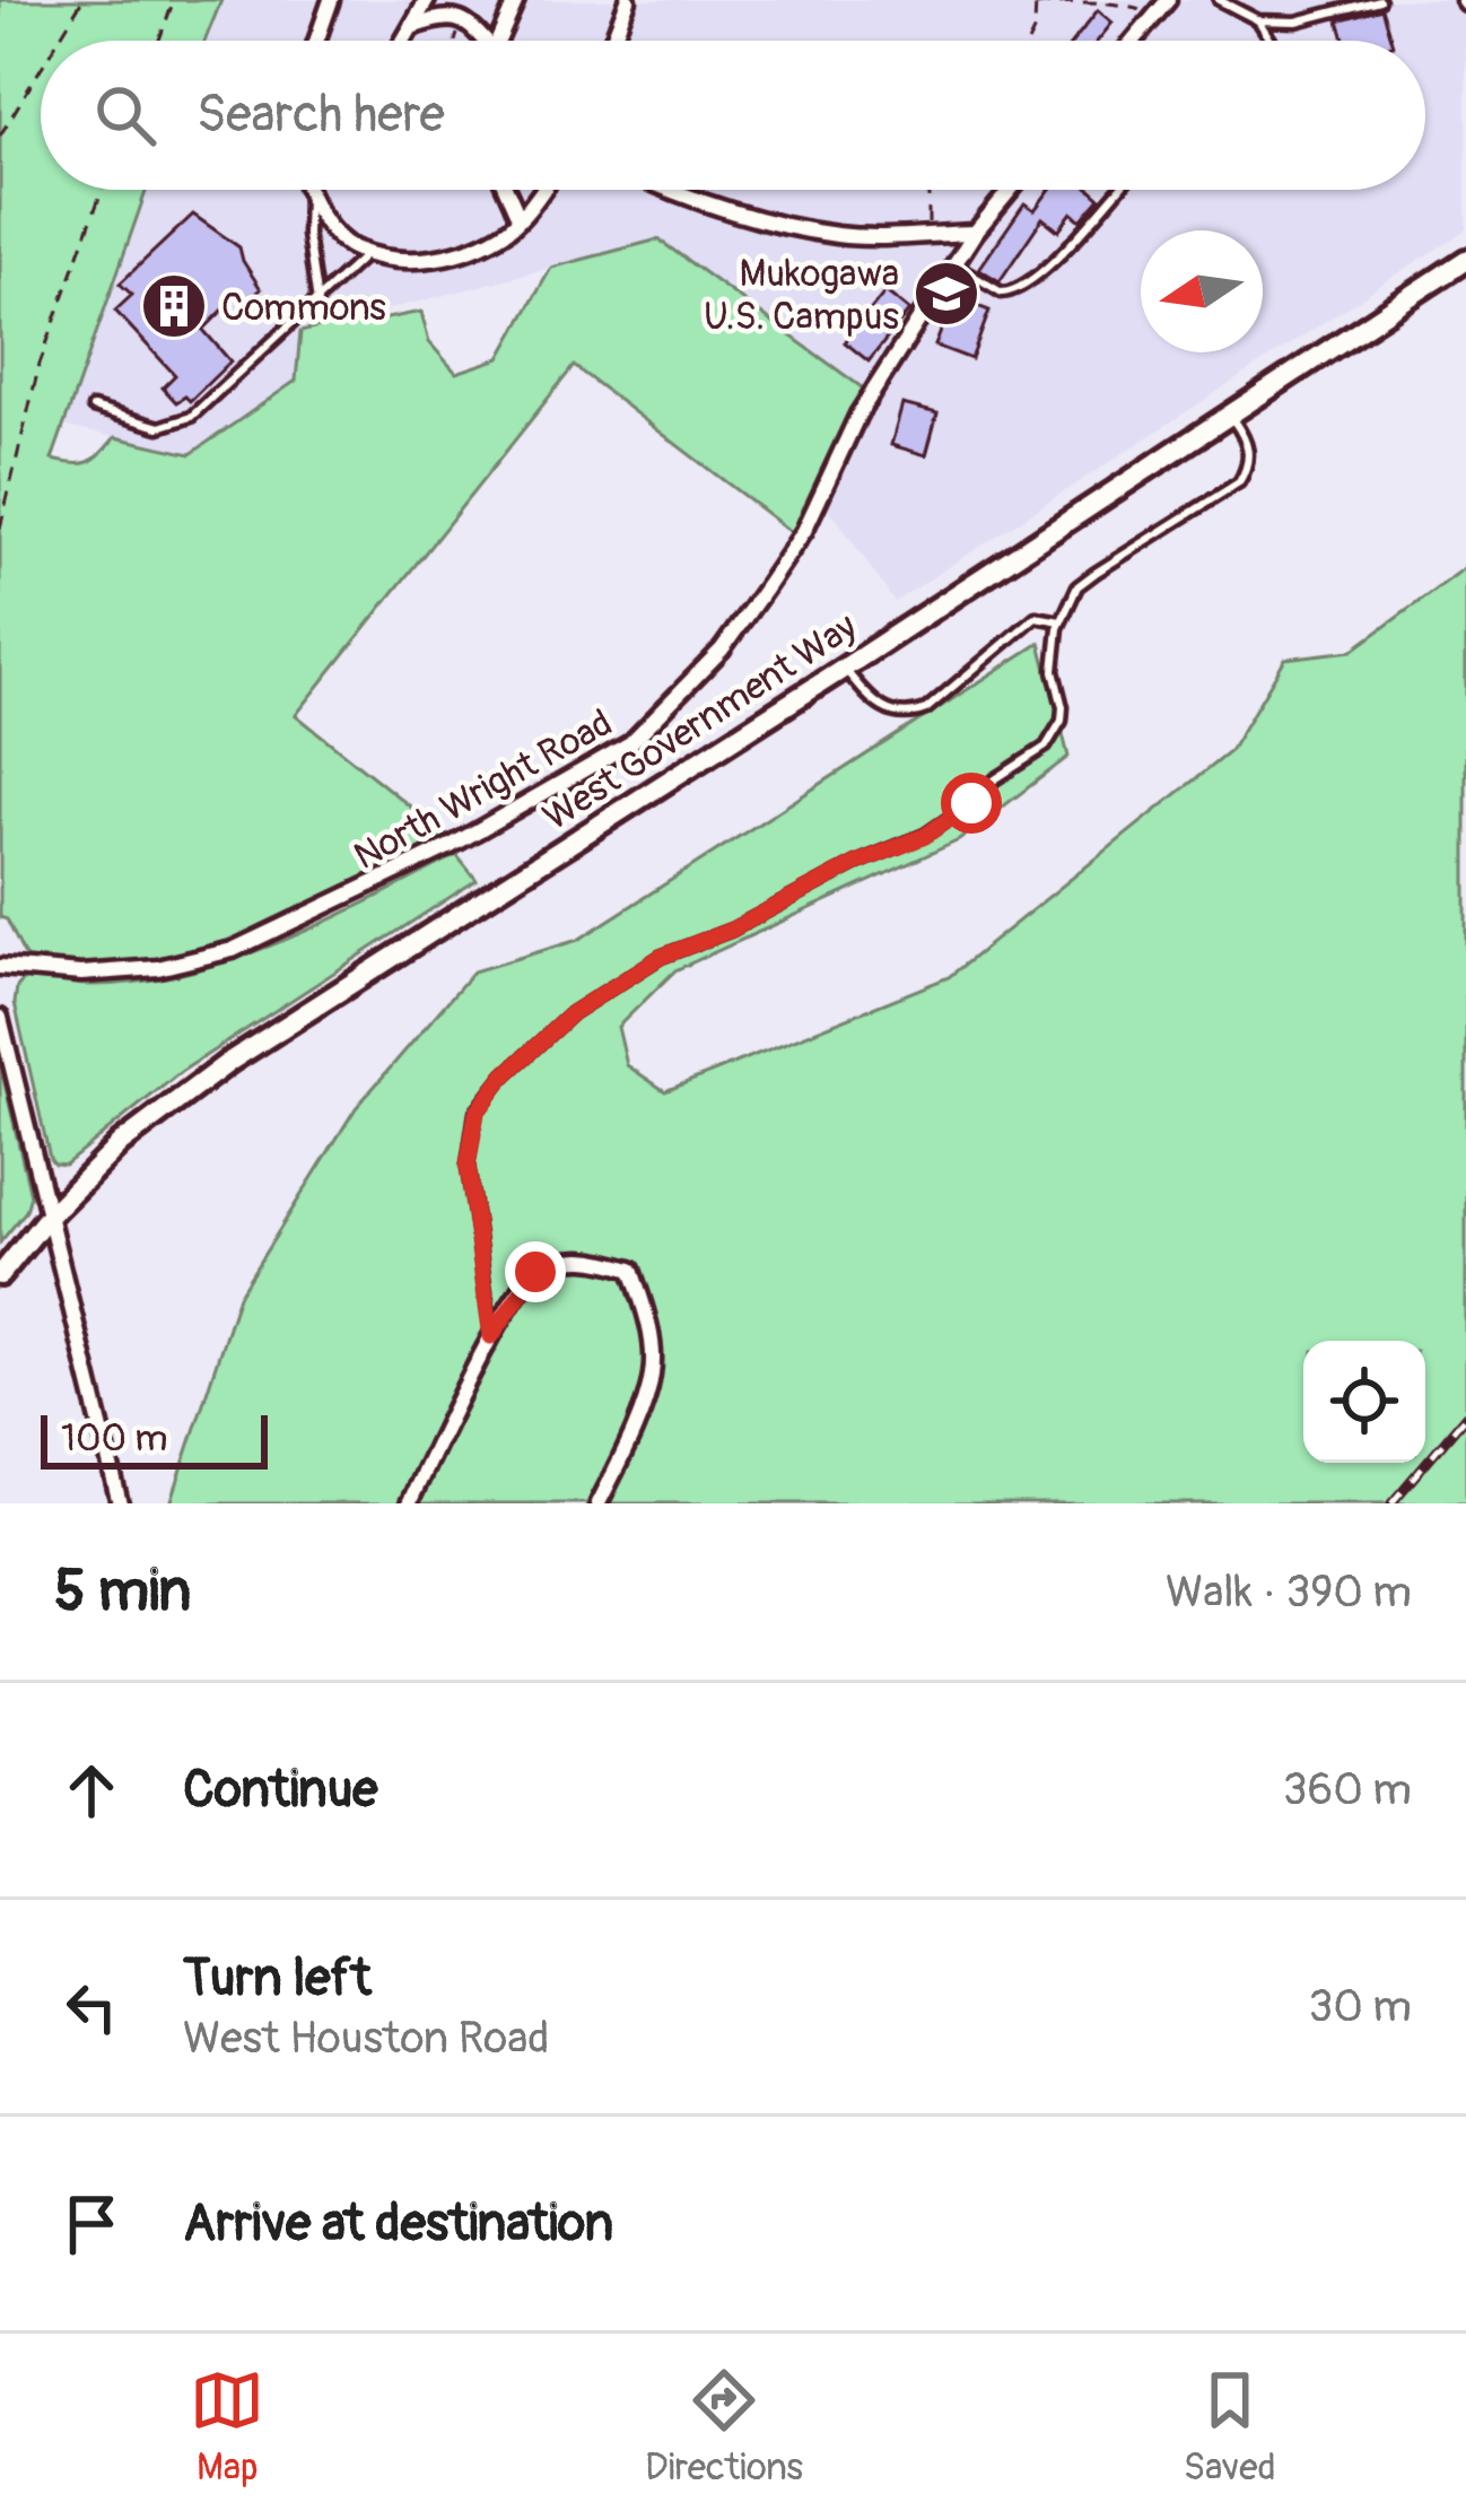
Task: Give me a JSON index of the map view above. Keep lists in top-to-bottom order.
{
  "streets": {
    "main road": ["West Government Way"],
    "street": ["North Wright Road"]
  },
  "places": {
    "school or university": ["Mukogawa U.S. Campus"],
    "building": ["Commons"]
  },
  "scale_bar": "100 m",
  "north": "left",
  "page": {
    "search": "Search here",
    "scale": "100 m",
    "heading": ["5 min", "Walk · 390 m"],
    "list": [
      ["Continue", "360 m"],
      ["Turn left", "West Houston Road", "30 m"],
      "Arrive at destination"
    ],
    "nav": ["Map", "Directions", "Saved"]
  }
}
